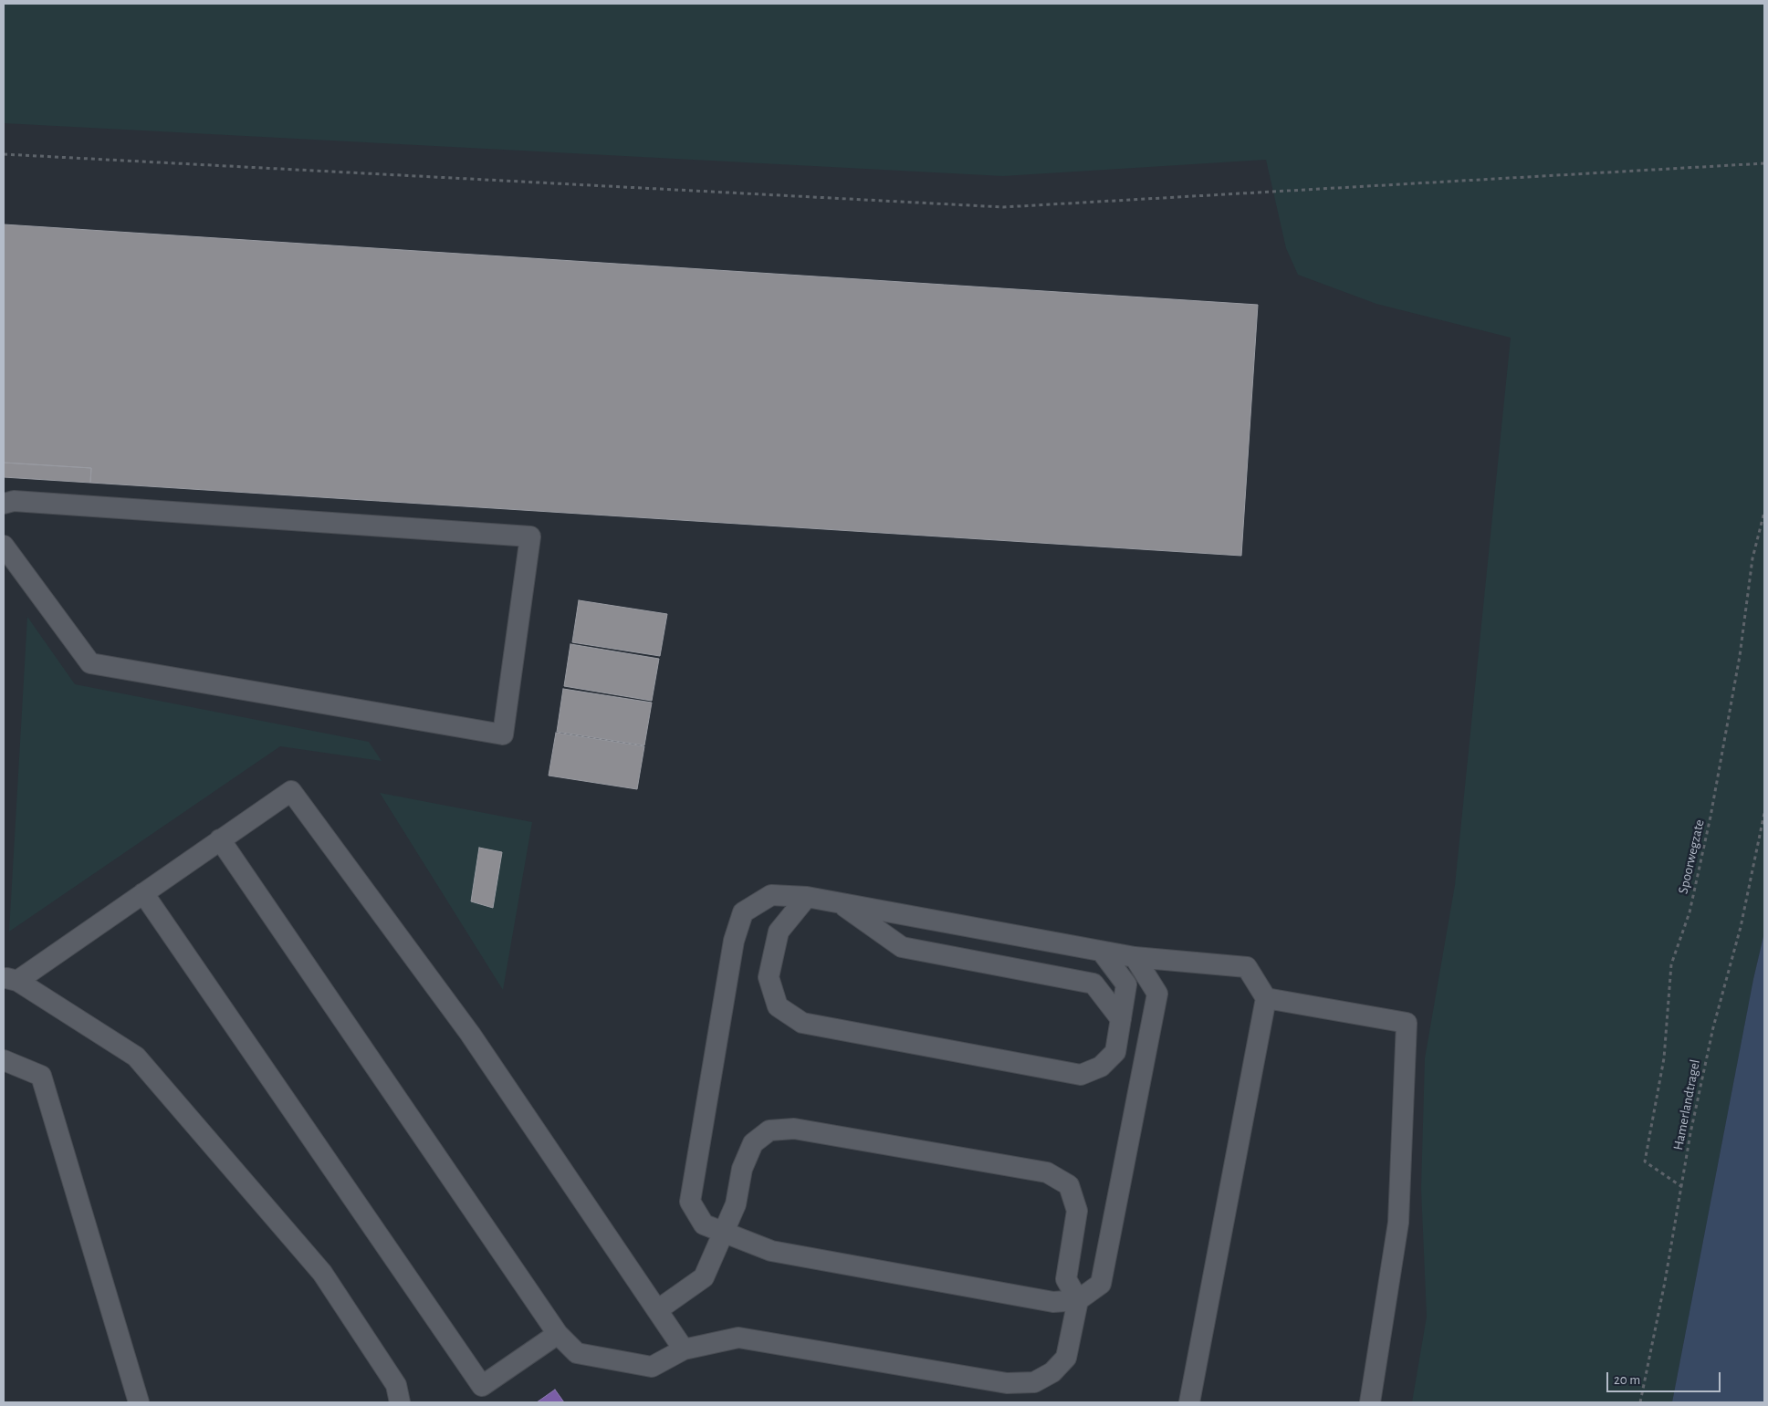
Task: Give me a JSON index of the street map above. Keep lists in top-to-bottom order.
{
  "streets": {
    "path": ["Spoorwegzate", "Hamerlandtragel"]
  },
  "crossings": [
    ["Spoorwegzate", "Hamerlandtragel"]
  ],
  "scale_bar": "20 m"
}
